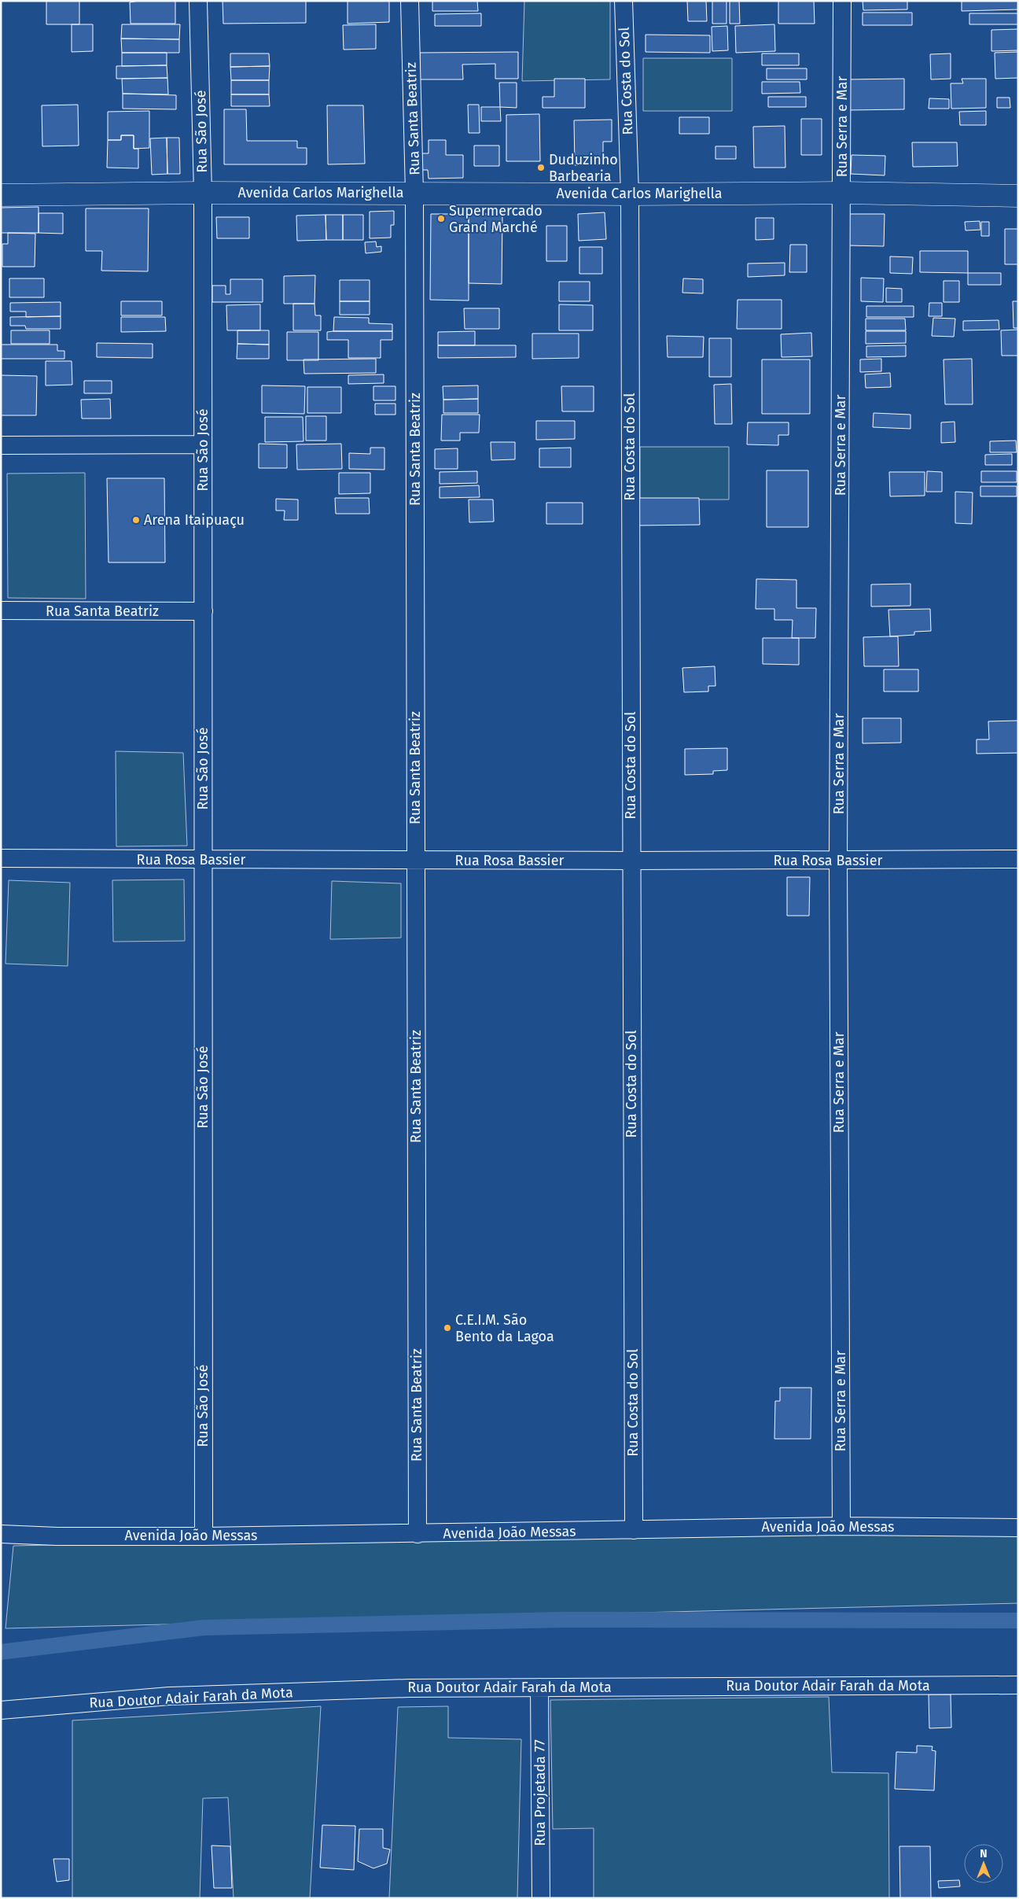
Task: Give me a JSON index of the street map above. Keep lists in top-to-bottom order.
{
  "streets": {
    "main road": ["Avenida Carlos Marighella"],
    "street": [
      "Rua Costa do Sol",
      "Rua Santa Beatriz",
      "Rua Serra e Mar",
      "Rua São José",
      "Rua Rosa Bassier",
      "Avenida João Messas",
      "Rua Doutor Adair Farah da Mota",
      "Rua Projetada 77"
    ]
  },
  "crossings": [
    ["Rua Costa do Sol", "Avenida Carlos Marighella"],
    ["Rua Costa do Sol", "Rua Rosa Bassier"],
    ["Rua Costa do Sol", "Avenida João Messas"],
    ["Rua Santa Beatriz", "Rua São José"],
    ["Rua Santa Beatriz", "Avenida Carlos Marighella"],
    ["Rua Santa Beatriz", "Rua Rosa Bassier"],
    ["Rua Santa Beatriz", "Avenida João Messas"],
    ["Rua Serra e Mar", "Avenida Carlos Marighella"],
    ["Rua Serra e Mar", "Rua Rosa Bassier"],
    ["Rua Serra e Mar", "Avenida João Messas"],
    ["Rua São José", "Avenida Carlos Marighella"],
    ["Rua São José", "Rua Rosa Bassier"],
    ["Rua São José", "Avenida João Messas"],
    ["Rua Doutor Adair Farah da Mota", "Rua Projetada 77"]
  ],
  "places": [
    "Duduzinho Barbearia",
    "Supermercado Grand Marché",
    "Arena Itaipuaçu",
    "C.E.I.M. São Bento da Lagoa"
  ],
  "north": "top"
}
